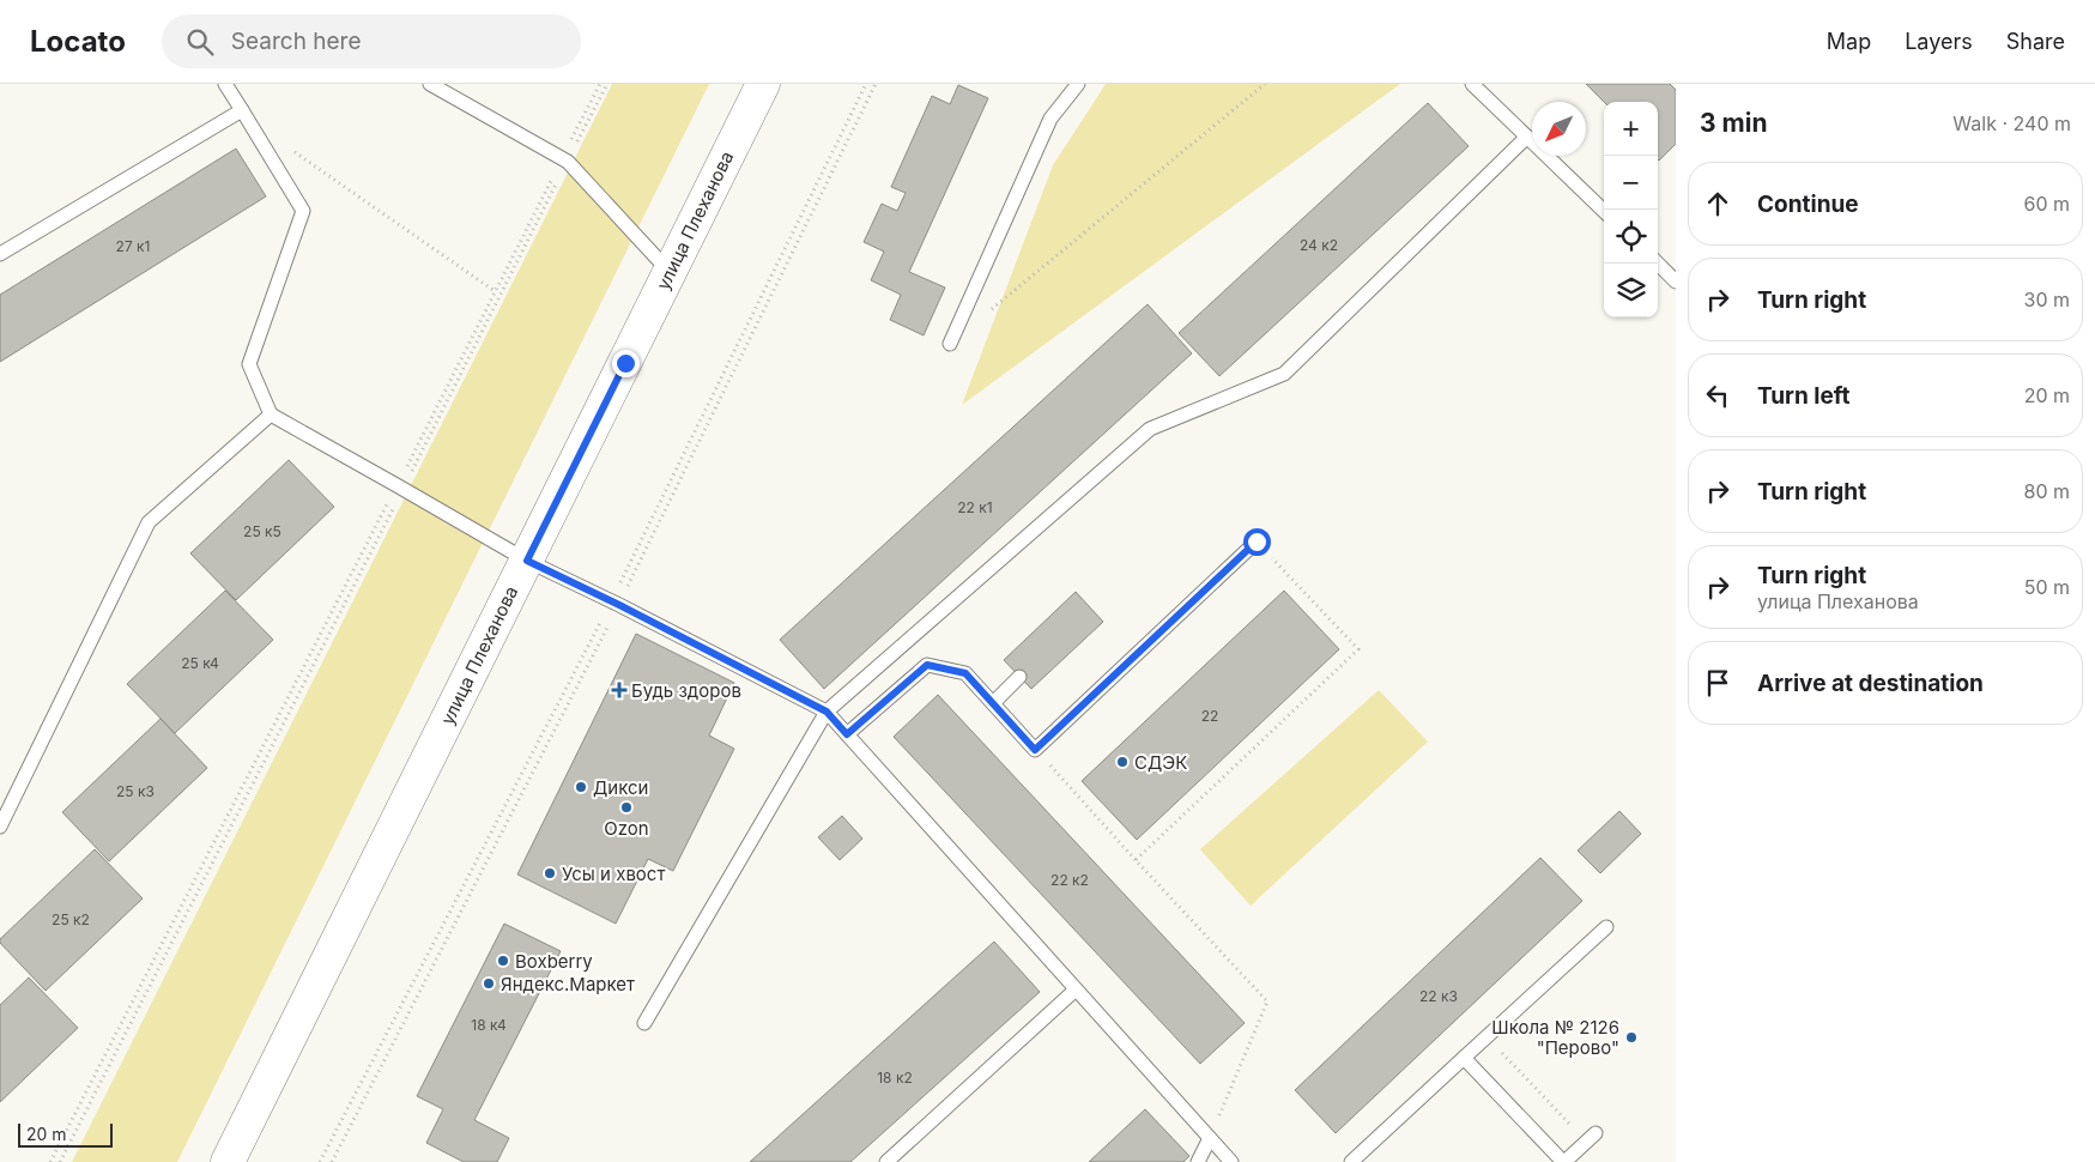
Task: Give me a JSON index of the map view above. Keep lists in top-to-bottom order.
{
  "streets": {
    "street": ["улица Плеханова"]
  },
  "places": {
    "health": ["Будь здоров"],
    "other": [
      "СДЭК",
      "Дикси",
      "Ozon",
      "Усы и хвост",
      "Boxberry",
      "Яндекс.Маркет",
      "Школа № 2126 \"Перово\""
    ]
  },
  "house_numbers": [
    "24 к2",
    "27 к1",
    "22 к1",
    "25 к5",
    "25 к4",
    "22",
    "25 к3",
    "22 к2",
    "25 к2",
    "22 к3",
    "18 к4",
    "18 к2"
  ],
  "scale_bar": "20 m",
  "north": "bottom left",
  "page": {
    "header": "Locato",
    "search": "Search here",
    "nav": ["Map", "Layers", "Share"],
    "heading": ["3 min", "Walk · 240 m"],
    "map_buttons": ["+", "−"],
    "list": [
      ["Continue", "60 m"],
      ["Turn right", "30 m"],
      ["Turn left", "20 m"],
      ["Turn right", "80 m"],
      ["Turn right", "улица Плеханова", "50 m"],
      "Arrive at destination"
    ],
    "scale": "20 m"
  }
}
